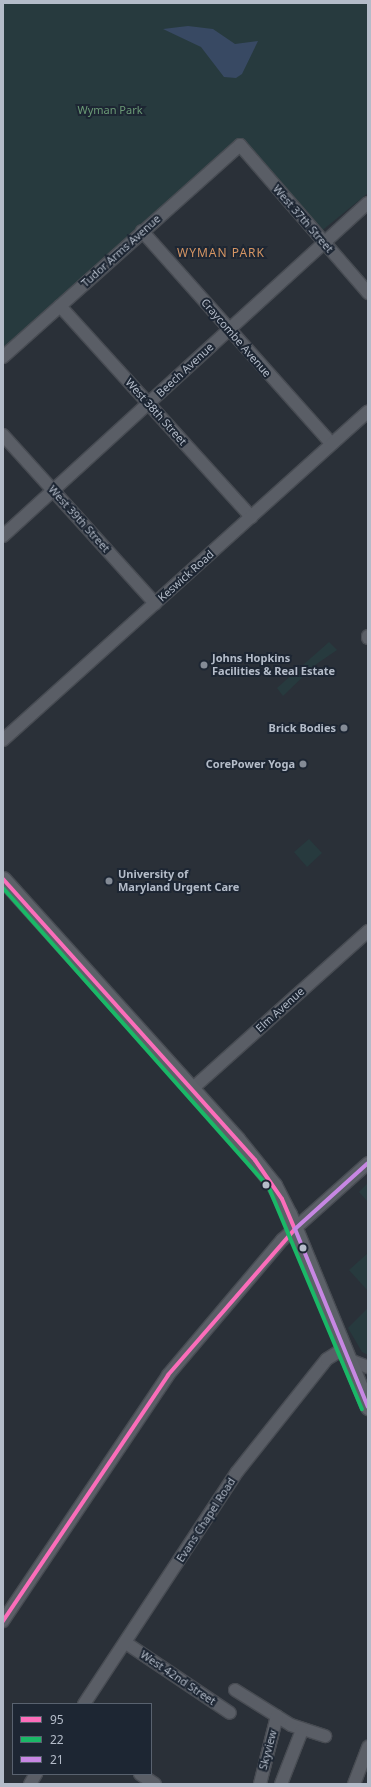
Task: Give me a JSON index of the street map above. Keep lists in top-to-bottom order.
{
  "streets": {
    "street": [
      "West 37th Street",
      "Tudor Arms Avenue",
      "Craycombe Avenue",
      "Beech Avenue",
      "West 38th Street",
      "West 39th Street",
      "Keswick Road",
      "Elm Avenue",
      "Evans Chapel Road",
      "West 42nd Street",
      "Skyview"
    ]
  },
  "crossings": [
    ["West 37th Street", "Tudor Arms Avenue"],
    ["West 37th Street", "Beech Avenue"],
    ["Tudor Arms Avenue", "Craycombe Avenue"],
    ["Tudor Arms Avenue", "West 38th Street"],
    ["Craycombe Avenue", "Beech Avenue"],
    ["Craycombe Avenue", "Keswick Road"],
    ["Beech Avenue", "West 38th Street"],
    ["Beech Avenue", "West 39th Street"],
    ["West 38th Street", "Keswick Road"],
    ["West 39th Street", "Keswick Road"],
    ["Evans Chapel Road", "West 42nd Street"]
  ],
  "districts": ["WYMAN PARK"],
  "parks": ["Wyman Park"],
  "places": [
    "Johns Hopkins Facilities & Real Estate",
    "Brick Bodies",
    "CorePower Yoga",
    "University of Maryland Urgent Care"
  ],
  "lines": ["transit line 95", "transit line 22", "transit line 21"],
  "legend": ["95", "22", "21"]
}
